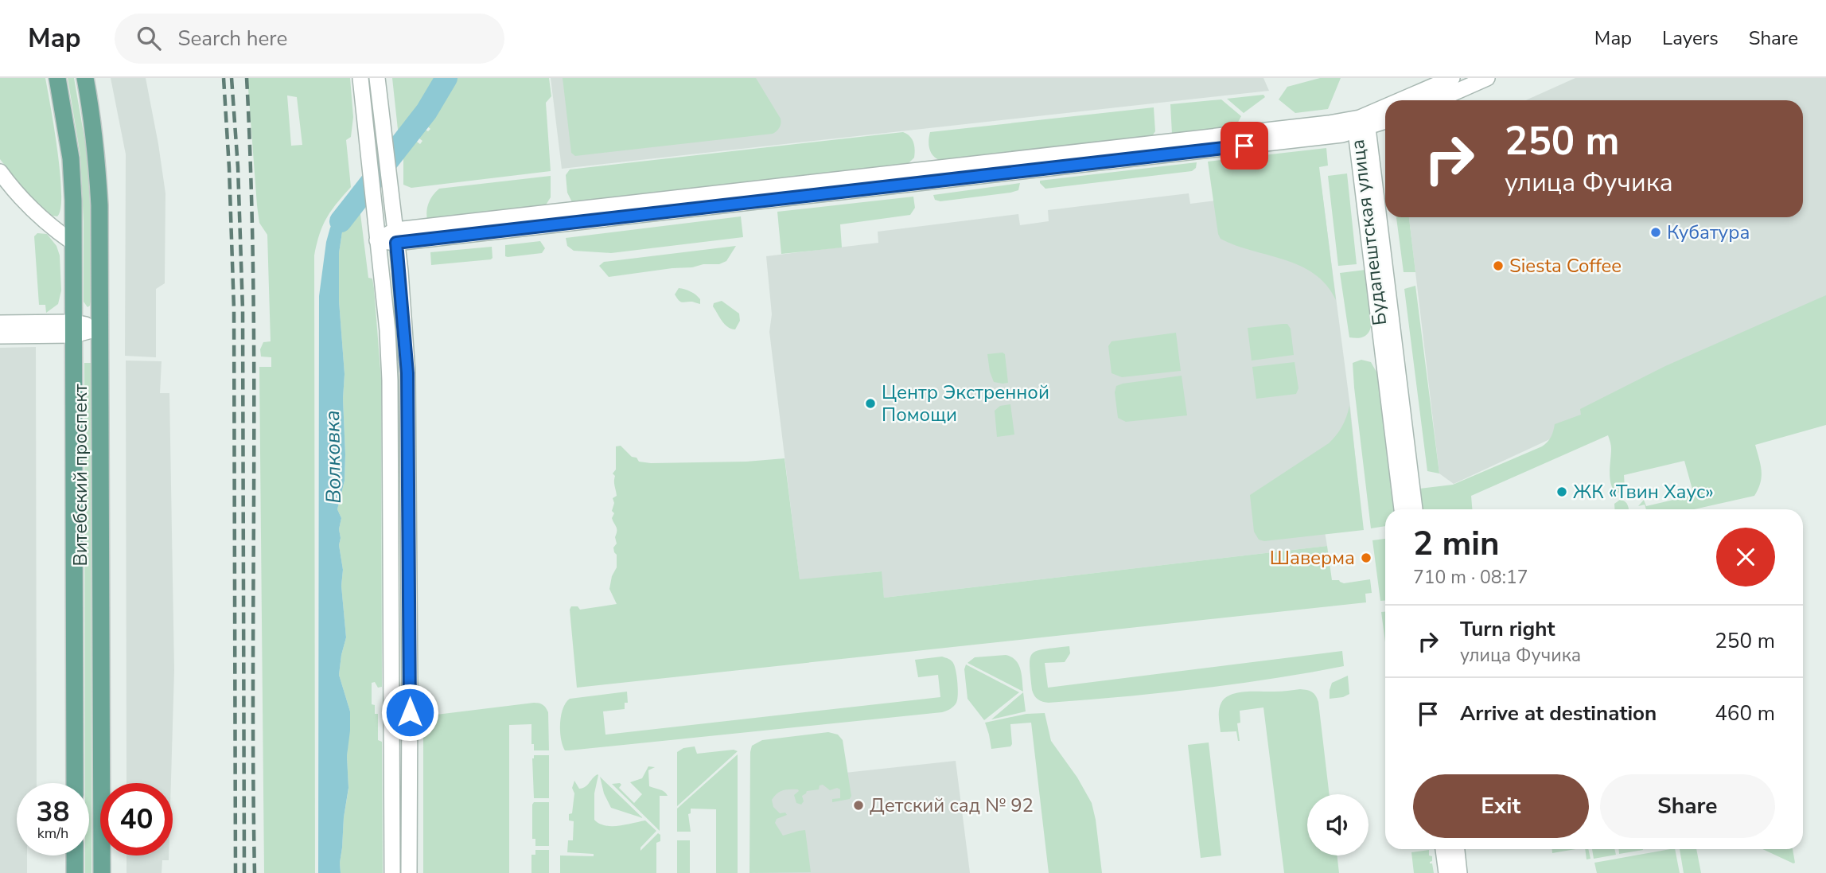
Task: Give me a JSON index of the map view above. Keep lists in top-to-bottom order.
{
  "streets": {
    "main road": ["Витебский проспект"],
    "street": ["Будапештская улица"]
  },
  "water": ["Волковка"],
  "places": [
    "Кубатура",
    "Siesta Coffee",
    "Центр Экстренной Помощи",
    "ЖК «Твин Хаус»",
    "Шаверма",
    "Детский сад № 92"
  ],
  "page": {
    "header": "Map",
    "search": "Search here",
    "nav": ["Map", "Layers", "Share"],
    "turn": ["250 m", "улица Фучика"],
    "heading": ["2 min", "710 m · 08:17"],
    "list": [
      {
        "name": "Turn right",
        "note": "улица Фучика",
        "value": "250 m"
      },
      {
        "name": "Arrive at destination",
        "value": "460 m"
      }
    ],
    "buttons": ["Exit", "Share"],
    "speed": "38 km/h",
    "limit": "40"
  }
}
